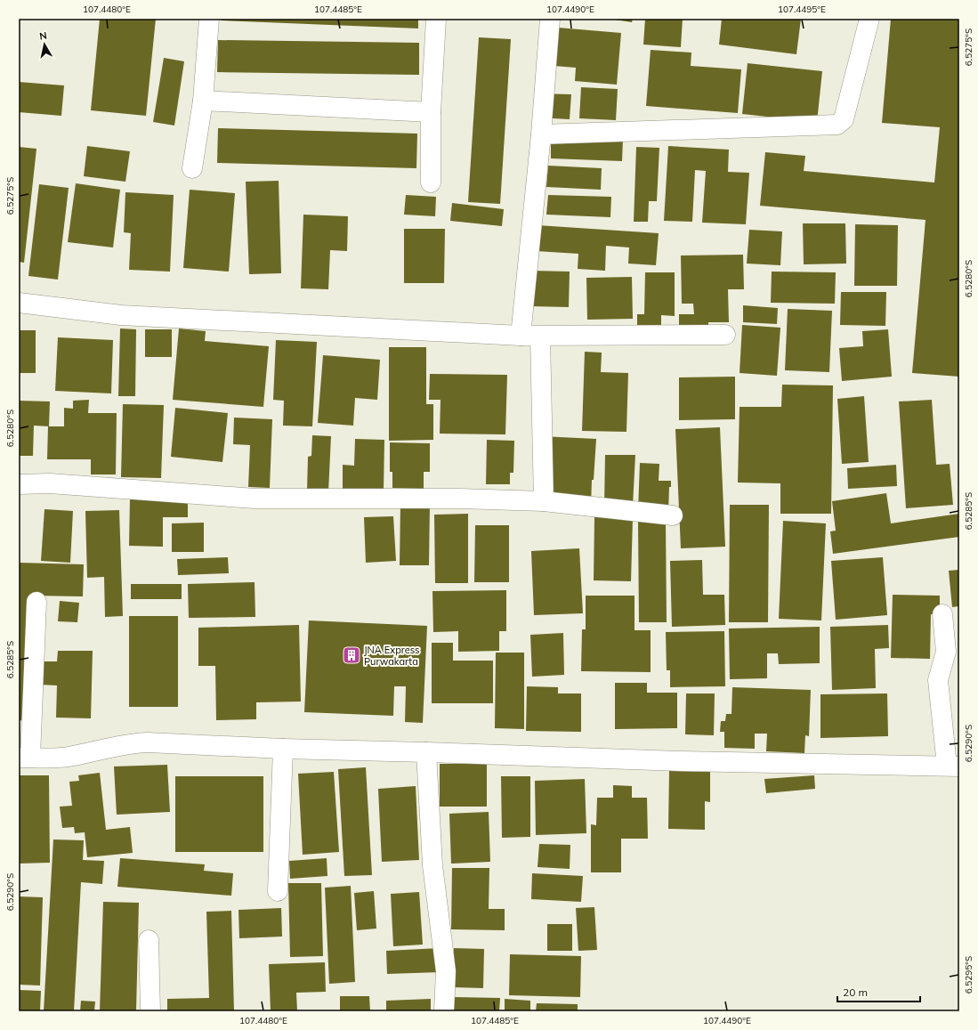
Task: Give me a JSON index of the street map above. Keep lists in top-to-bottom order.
{
  "places": {
    "building": ["JNA Express Purwakarta"]
  },
  "scale_bar": "20 m",
  "north": "top",
  "coordinates": [
    "107.4480°E",
    "107.4485°E",
    "107.4490°E",
    "107.4495°E",
    "6.5275°S",
    "6.5280°S",
    "6.5285°S",
    "6.5290°S",
    "6.5295°S"
  ]
}
